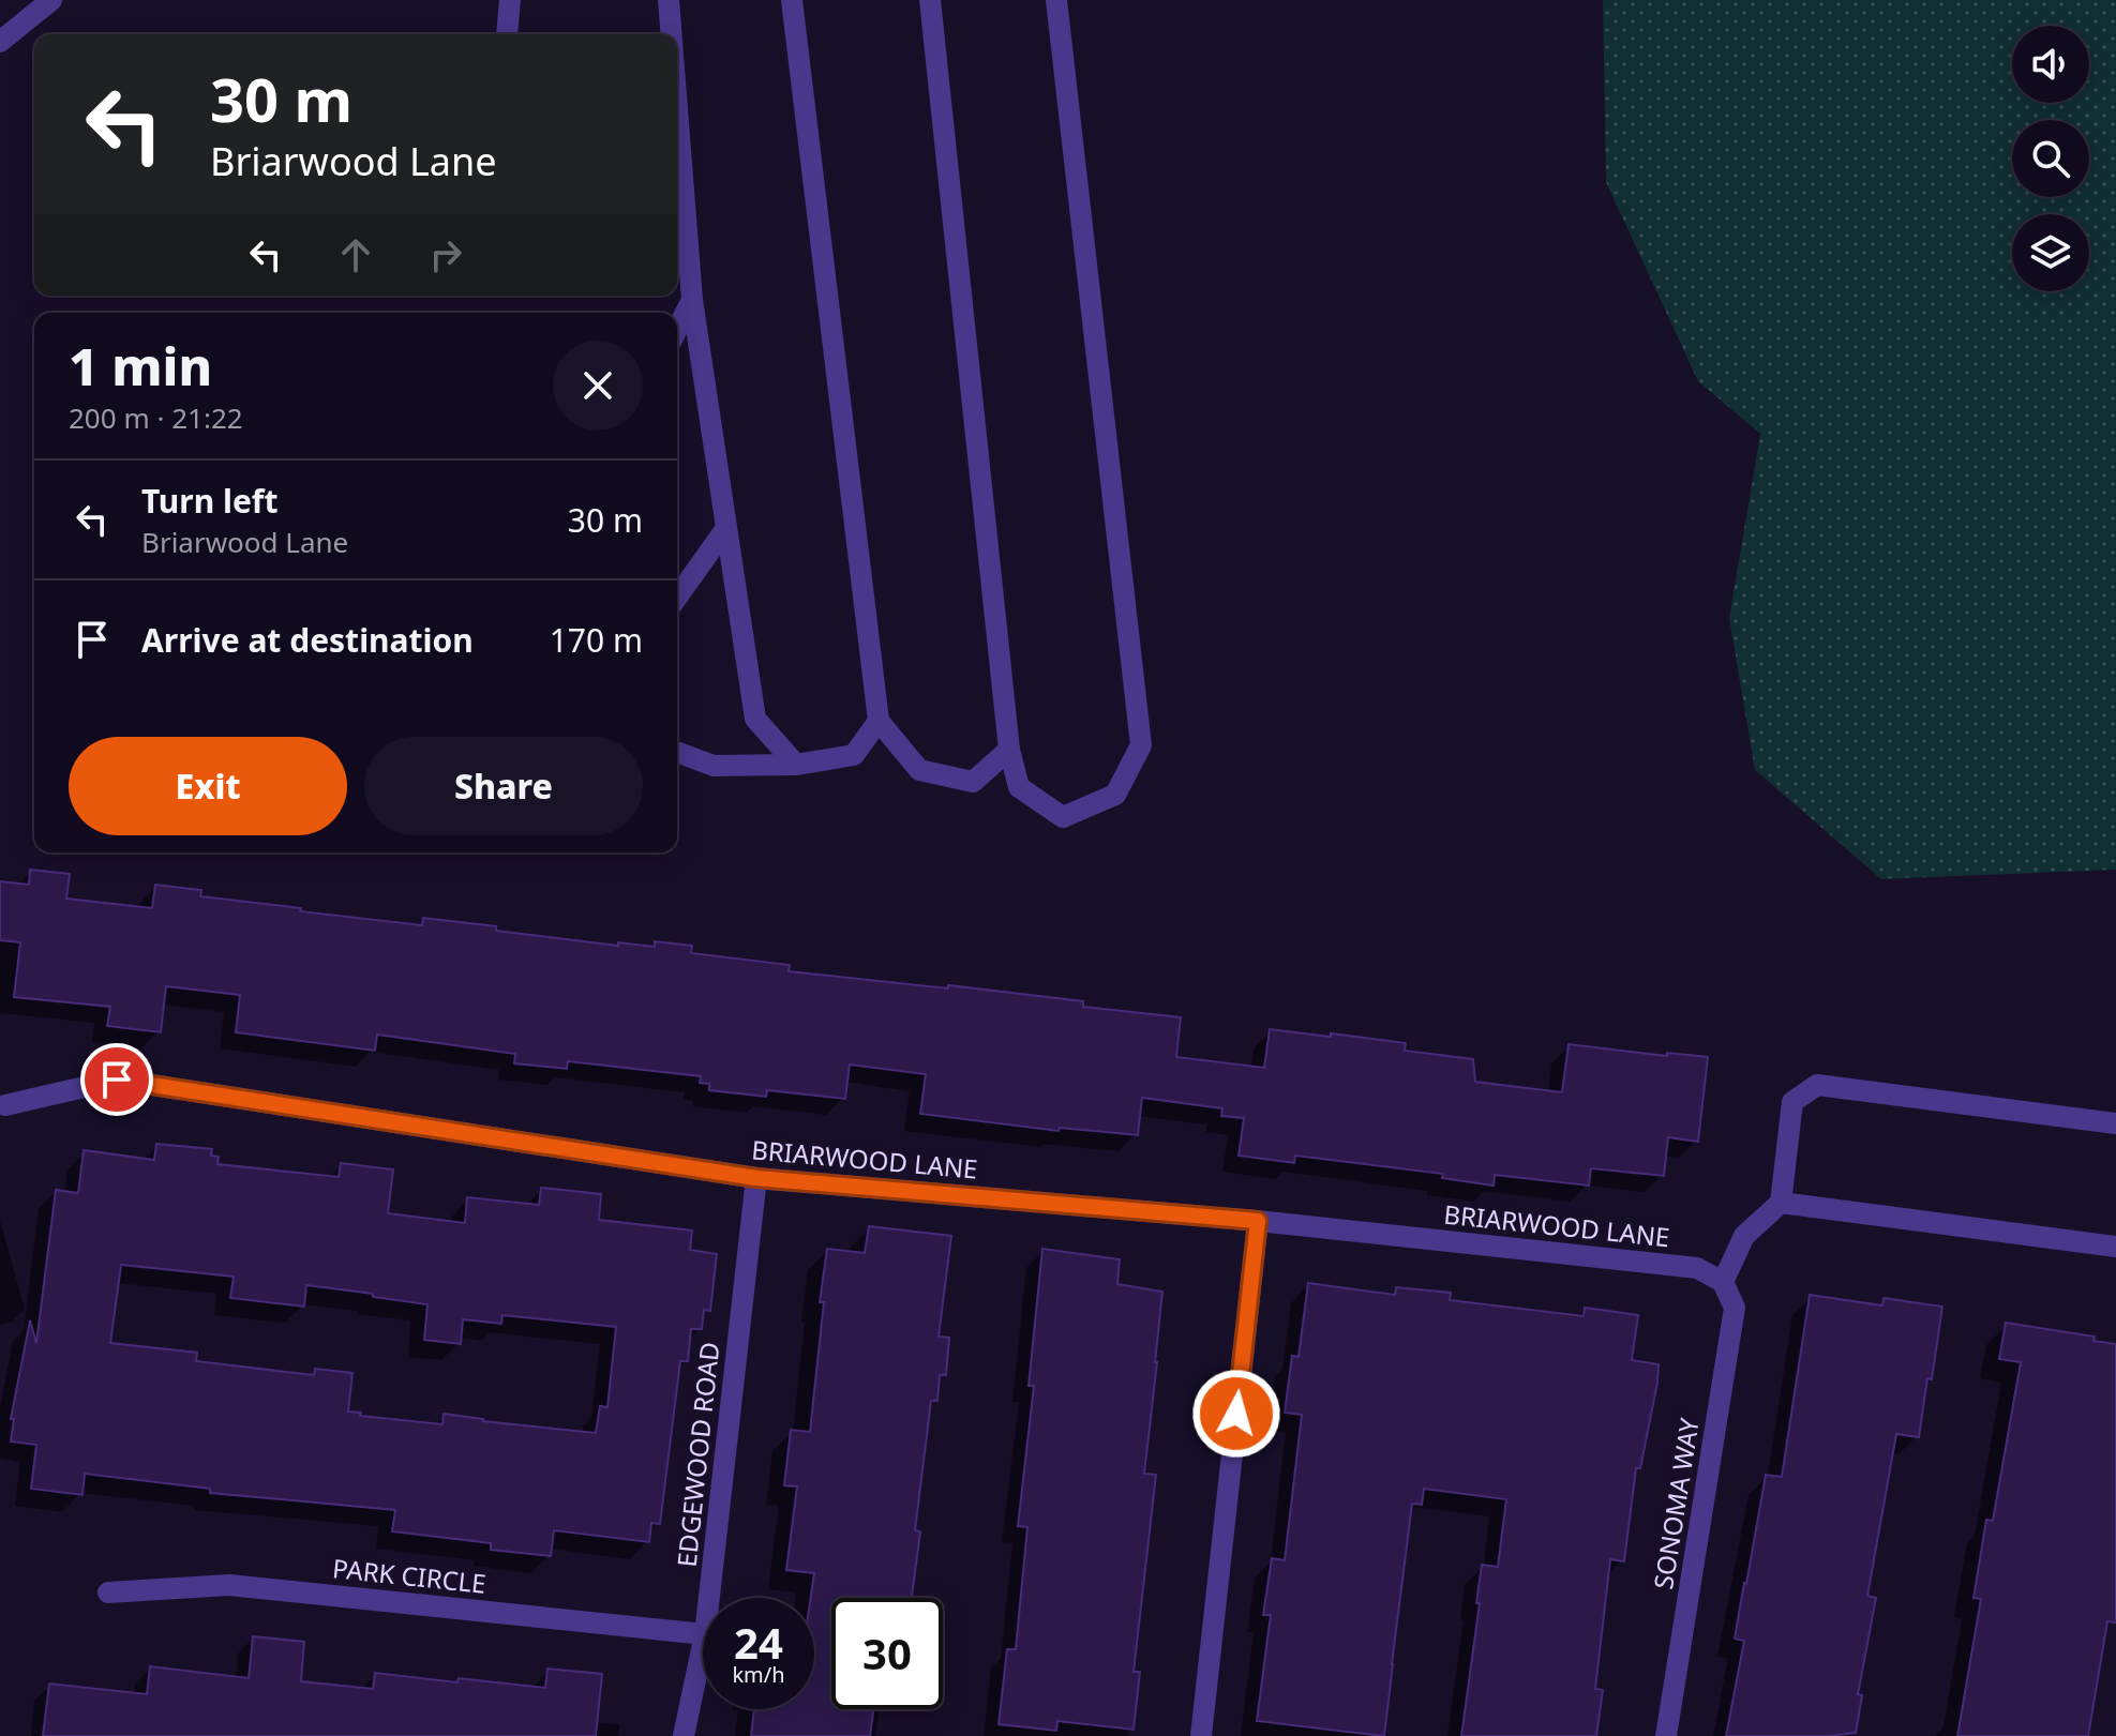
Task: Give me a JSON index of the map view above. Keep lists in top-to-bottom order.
{
  "streets": {
    "street": [
      "BRIARWOOD LANE",
      "EDGEWOOD ROAD",
      "SONOMA WAY",
      "PARK CIRCLE"
    ]
  },
  "crossings": [
    ["BRIARWOOD LANE", "EDGEWOOD ROAD"],
    ["BRIARWOOD LANE", "SONOMA WAY"]
  ],
  "page": {
    "turn": ["30 m", "Briarwood Lane"],
    "heading": ["1 min", "200 m · 21:22"],
    "list": [
      {
        "name": "Turn left",
        "note": "Briarwood Lane",
        "value": "30 m"
      },
      {
        "name": "Arrive at destination",
        "value": "170 m"
      }
    ],
    "buttons": ["Exit", "Share"],
    "speed": "24 km/h",
    "limit": "30"
  }
}
